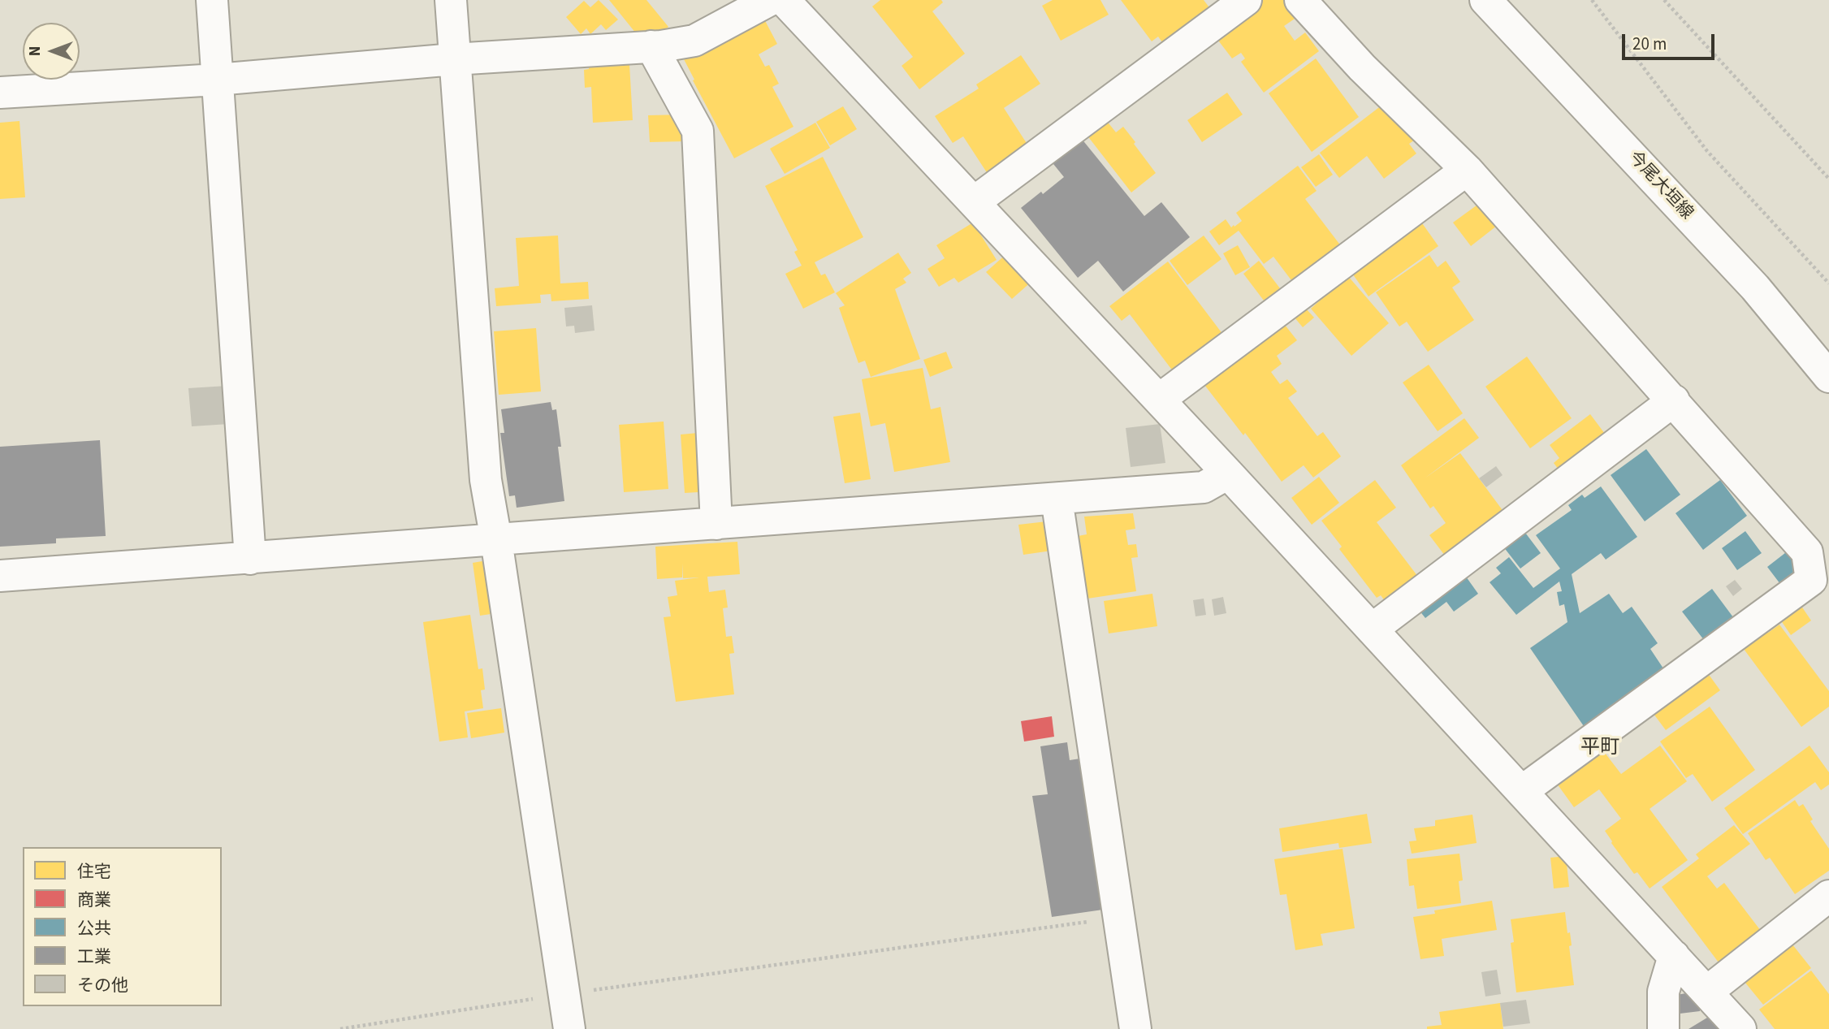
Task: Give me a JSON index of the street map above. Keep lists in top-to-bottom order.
{
  "streets": {
    "street": ["今尾大垣線"]
  },
  "districts": ["平町"],
  "legend": [
    "住宅",
    "商業",
    "公共",
    "工業",
    "その他"
  ],
  "scale_bar": "20 m",
  "north": "left"
}
